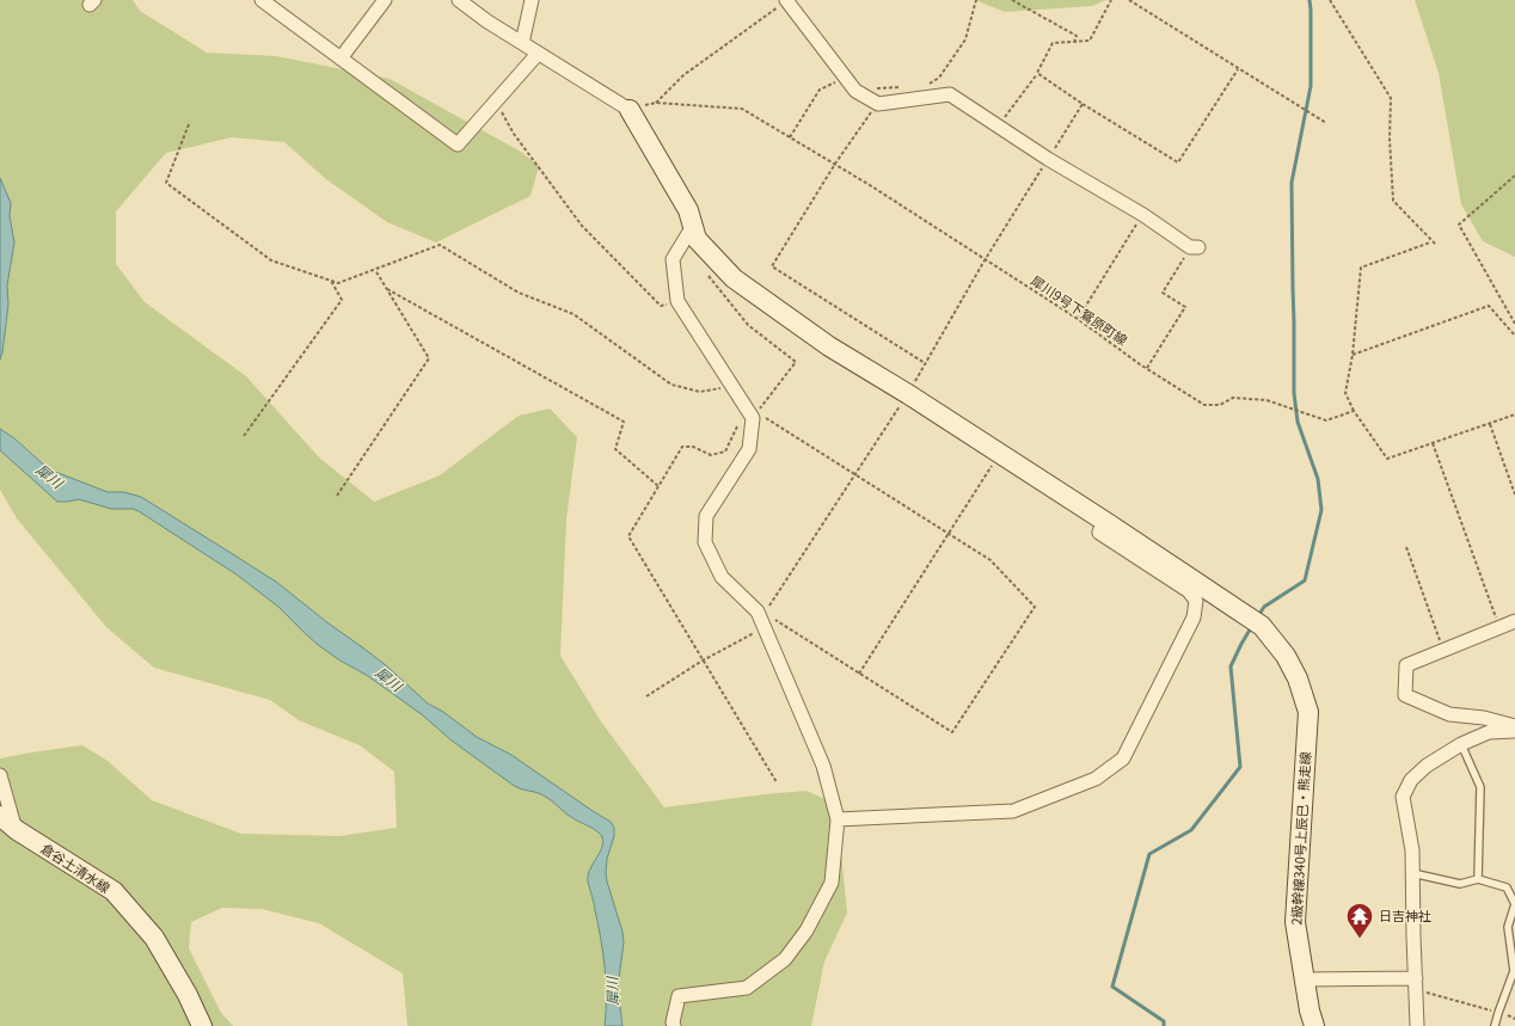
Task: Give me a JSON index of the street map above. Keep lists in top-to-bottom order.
{
  "streets": {
    "street": ["2級幹線340号上辰巳・熊走線", "倉谷土清水線"],
    "path": ["犀川9号下鴛原町線"]
  },
  "crossings": [
    ["犀川9号下鴛原町線", "2級幹線340号上辰巳・熊走線"]
  ],
  "water": ["犀川"],
  "places": {
    "temple": ["日吉神社"]
  }
}
